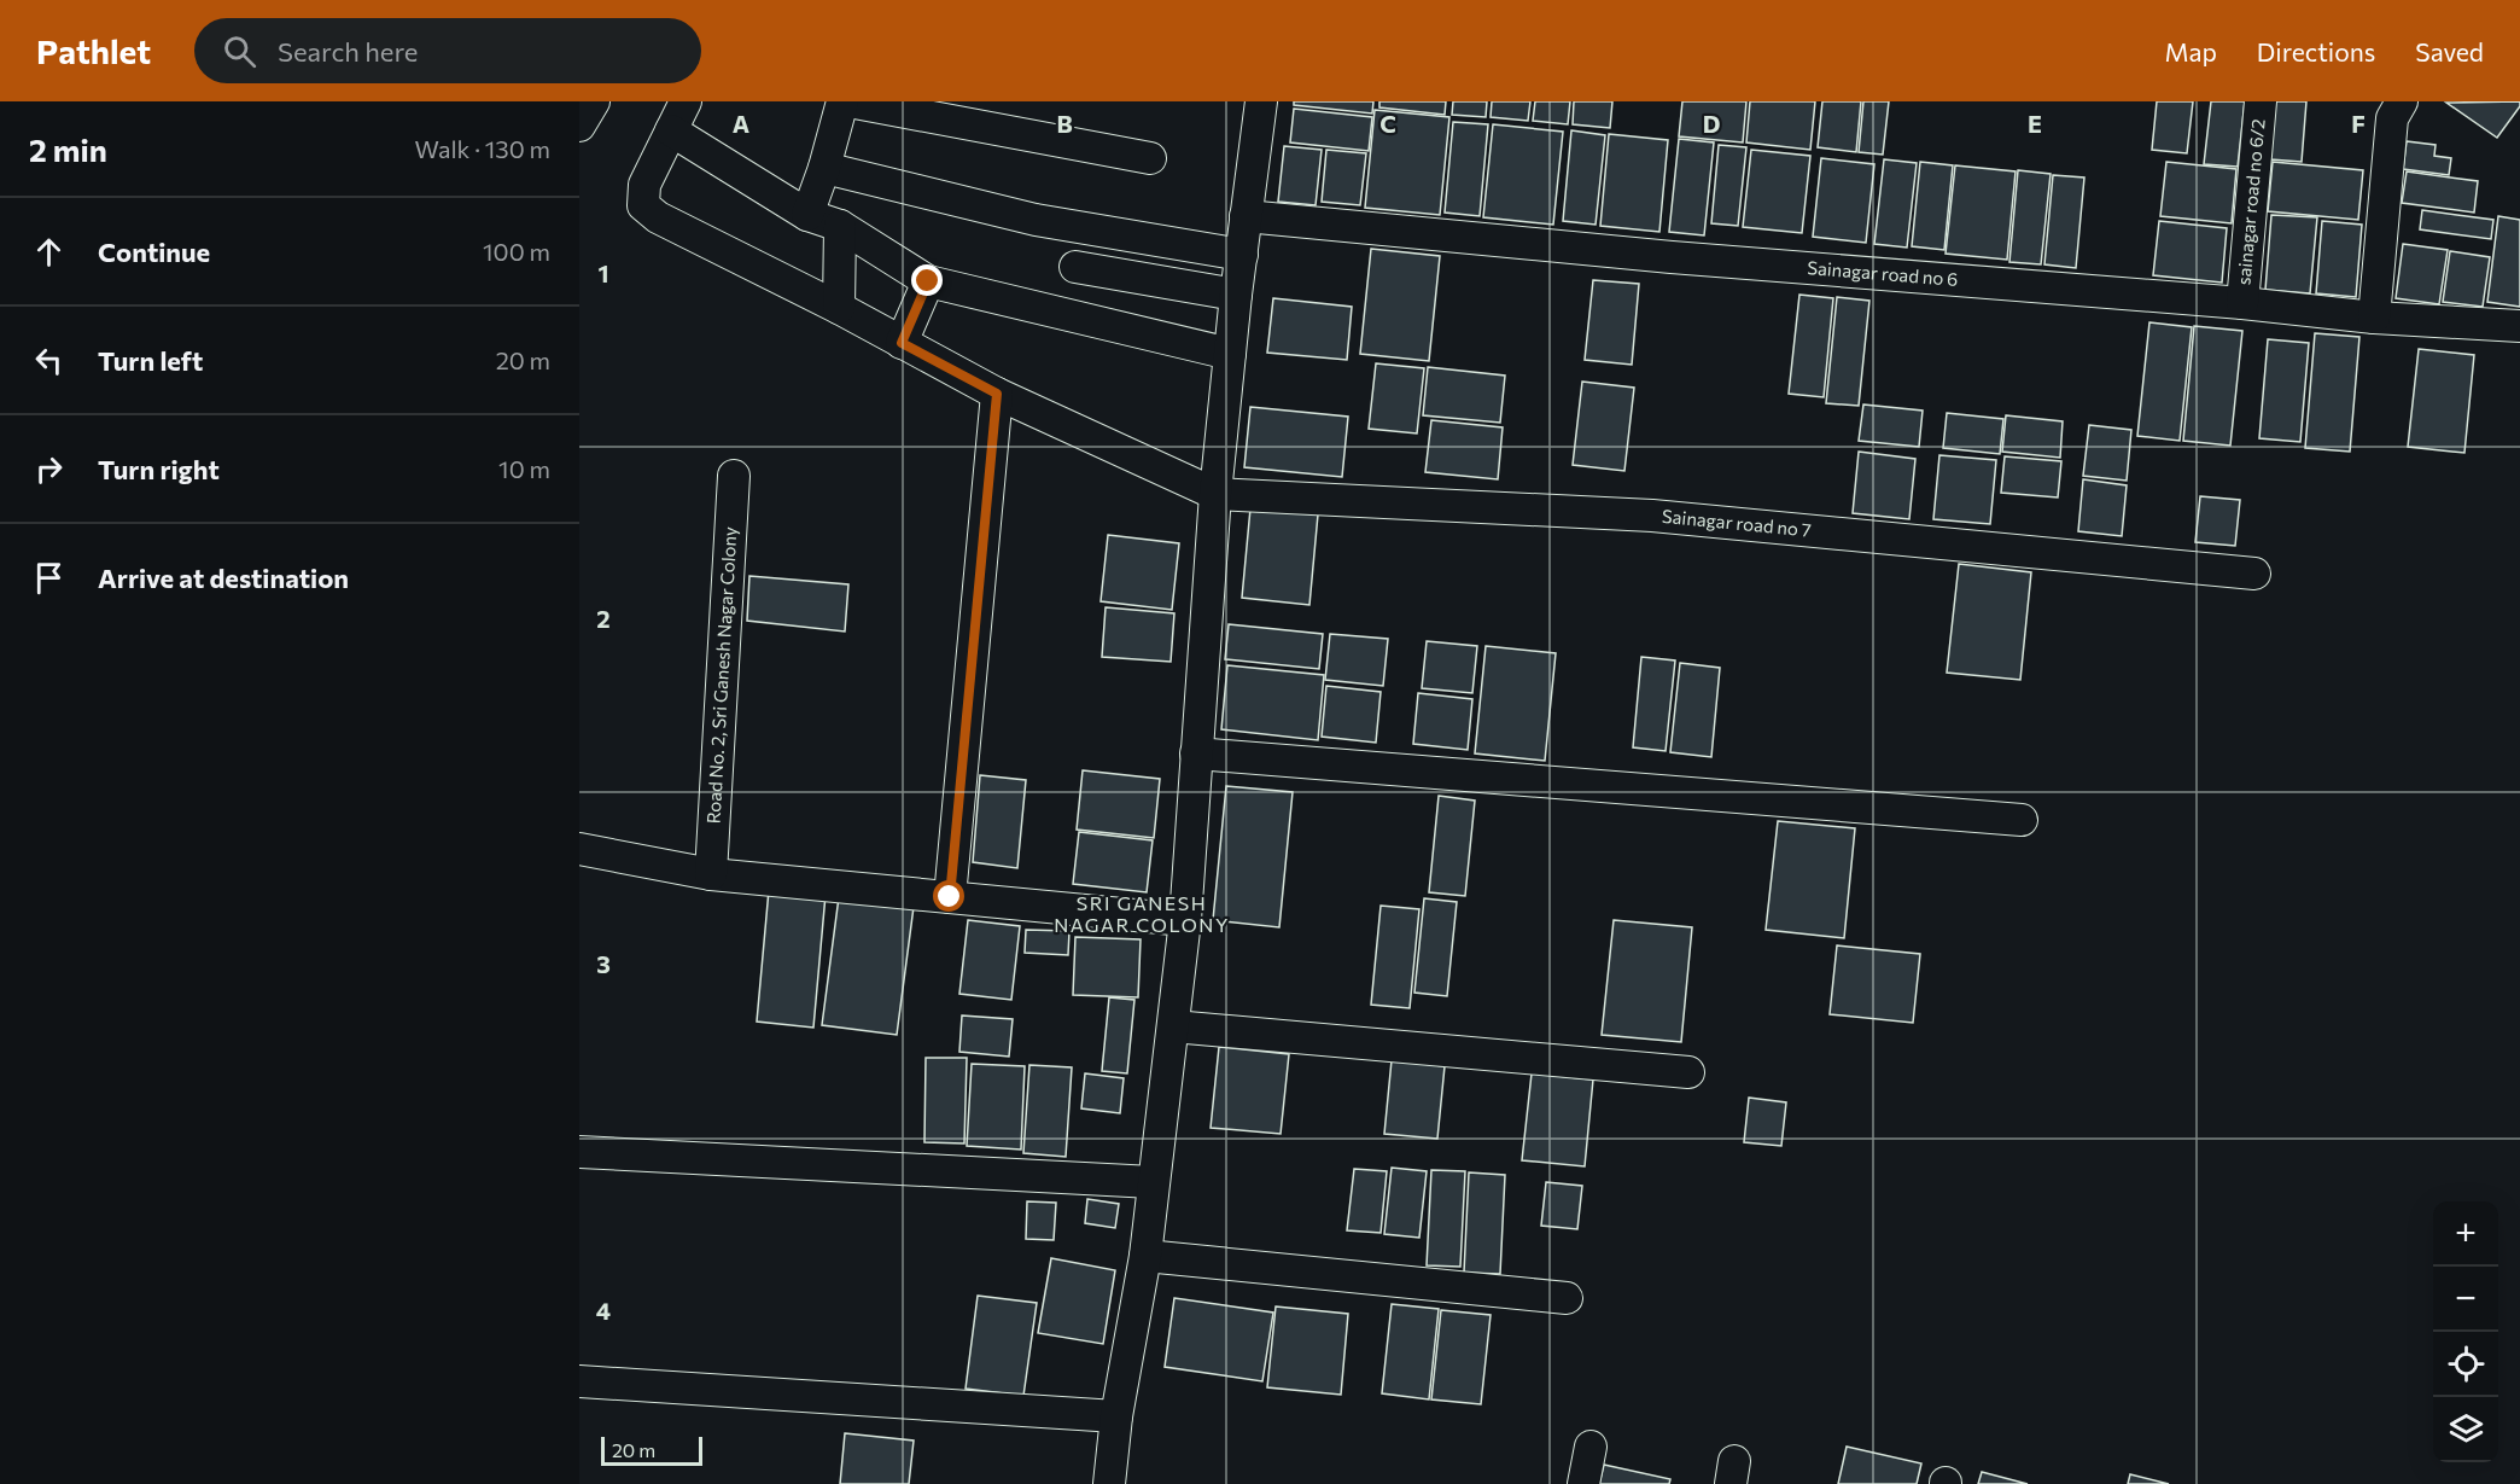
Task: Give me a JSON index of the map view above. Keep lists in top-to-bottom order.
{
  "streets": {
    "street": [
      "sainagar road no 6/2",
      "Sainagar road no 6",
      "Sainagar road no 7",
      "Road No. 2, Sri Ganesh Nagar Colony"
    ]
  },
  "crossings": [
    ["sainagar road no 6/2", "Sainagar road no 6"]
  ],
  "districts": ["SRI GANESH NAGAR COLONY"],
  "scale_bar": "20 m",
  "page": {
    "header": "Pathlet",
    "search": "Search here",
    "nav": ["Map", "Directions", "Saved"],
    "heading": ["2 min", "Walk · 130 m"],
    "list": [
      ["Continue", "100 m"],
      ["Turn left", "20 m"],
      ["Turn right", "10 m"],
      "Arrive at destination"
    ],
    "map_buttons": ["+", "−"],
    "scale": "20 m"
  },
  "grid": {
    "columns": [
      "A",
      "B",
      "C",
      "D",
      "E",
      "F"
    ],
    "rows": [
      "1",
      "2",
      "3",
      "4"
    ]
  }
}
